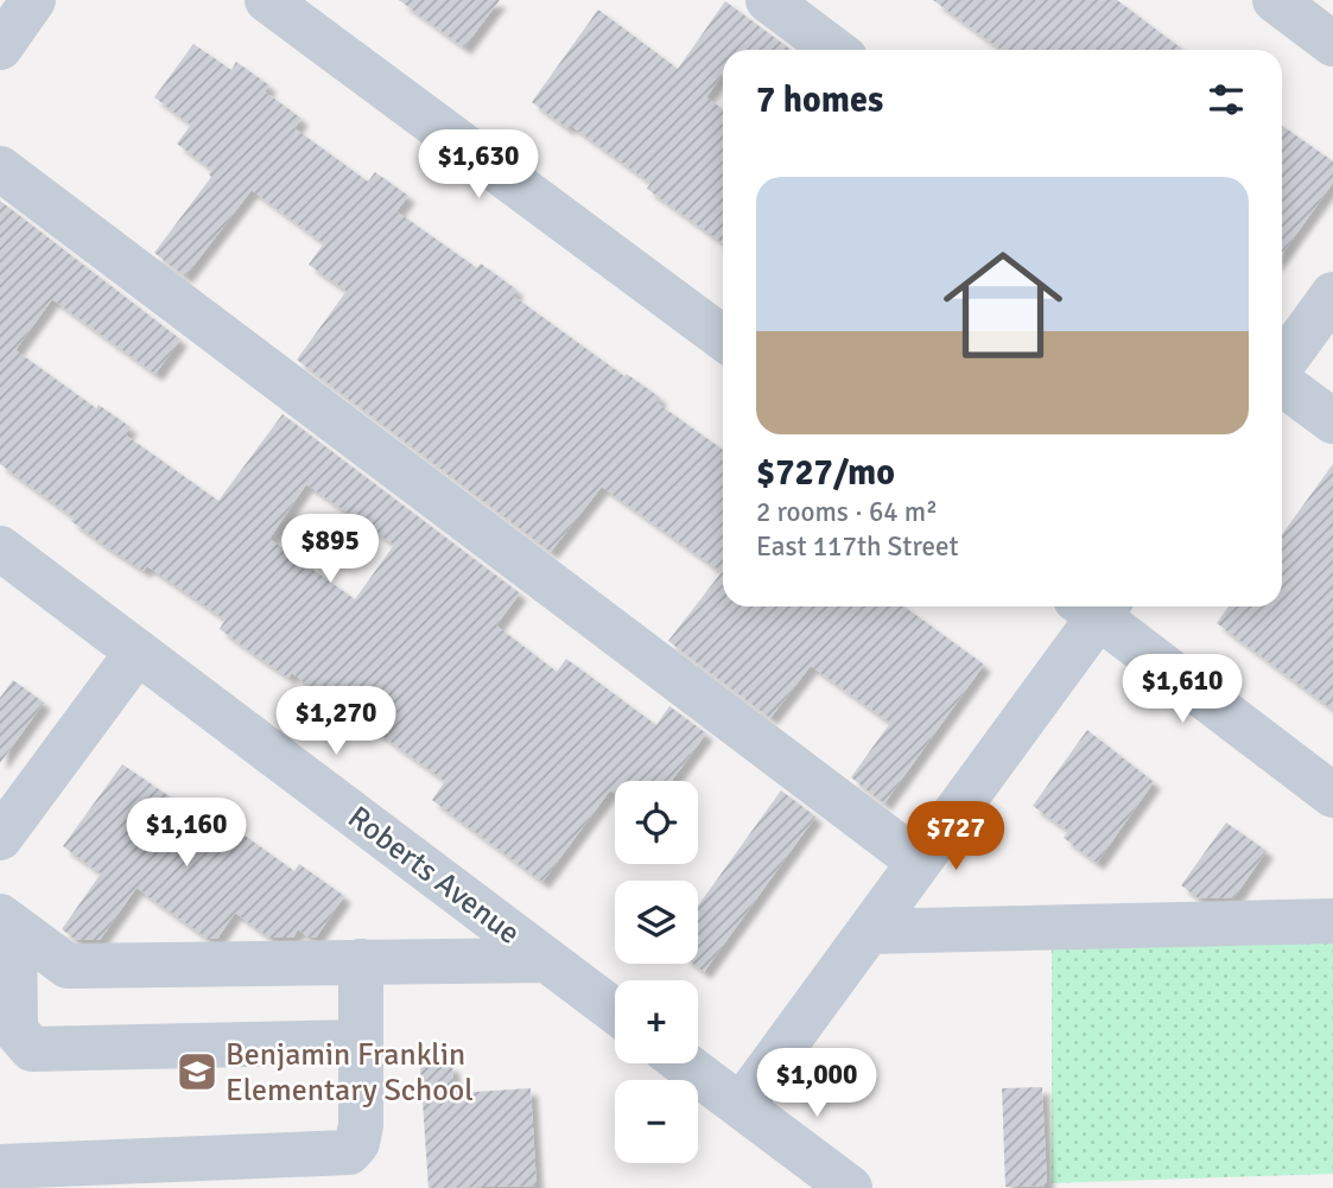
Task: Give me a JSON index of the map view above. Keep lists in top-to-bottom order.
{
  "streets": {
    "street": ["Roberts Avenue"]
  },
  "places": {
    "school or university": ["Benjamin Franklin Elementary School"]
  },
  "page": {
    "heading": "7 homes",
    "price": [
      "$1,630",
      "$895",
      "$1,610",
      "$1,270",
      "$1,160",
      "$727",
      "$1,000"
    ],
    "list": [
      {
        "name": "$727/mo",
        "note": "2 rooms · 64 m² · East 117th Street"
      }
    ],
    "map_buttons": ["+", "−"]
  }
}
